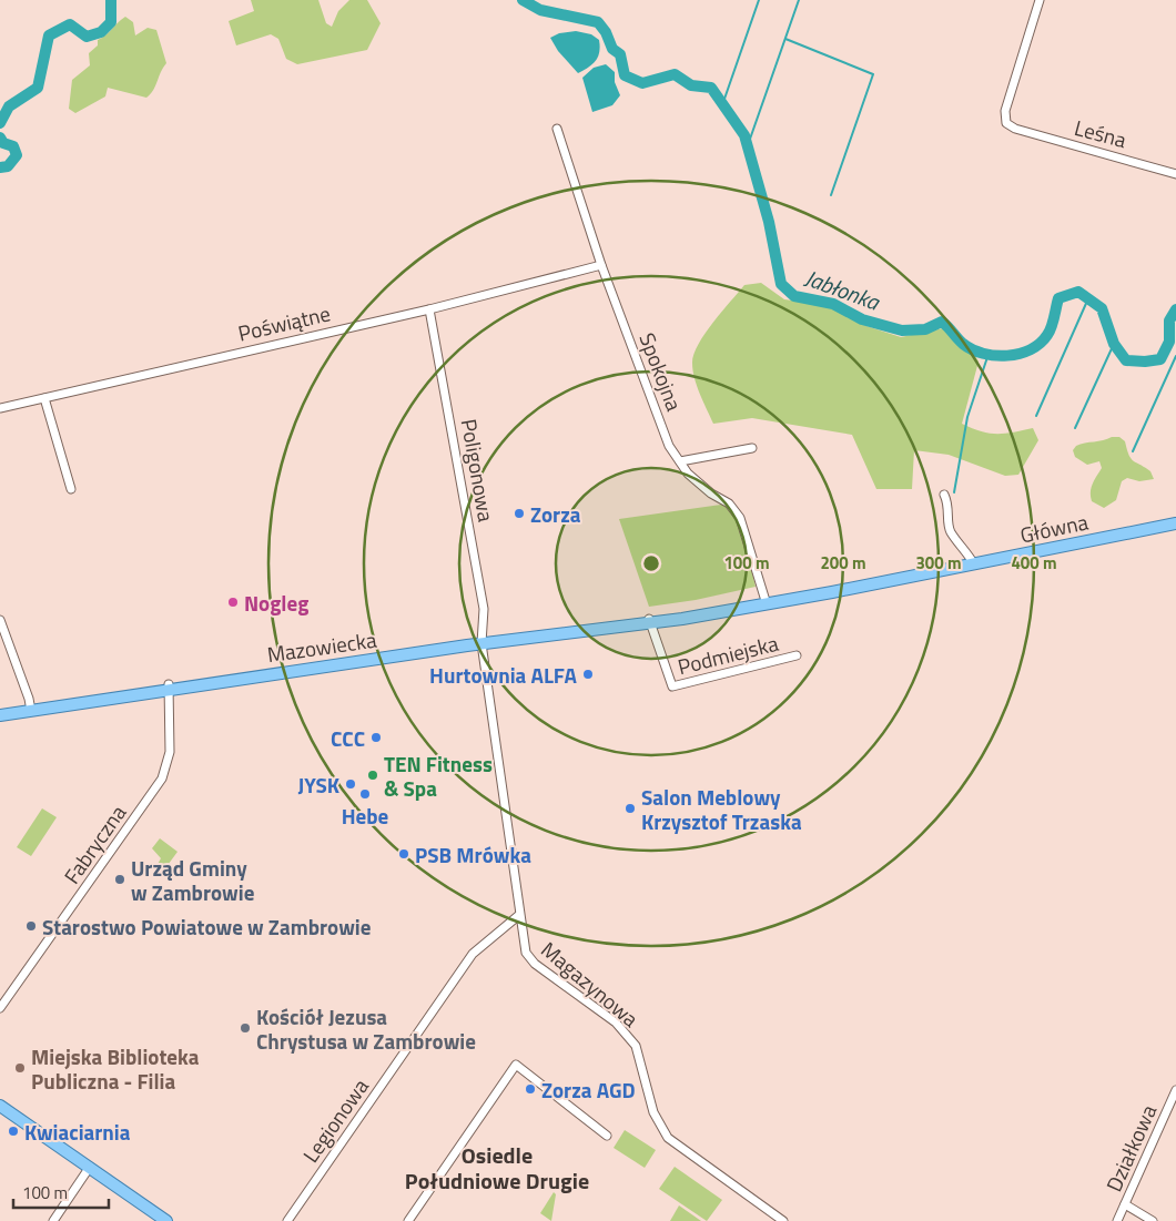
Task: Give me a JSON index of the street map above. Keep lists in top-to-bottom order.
{
  "streets": {
    "main road": ["Główna", "Mazowiecka"],
    "street": [
      "Leśna",
      "Poświątne",
      "Spokojna",
      "Poligonowa",
      "Podmiejska",
      "Fabryczna",
      "Magazynowa",
      "Legionowa",
      "Działkowa"
    ]
  },
  "crossings": [
    ["Poświątne", "Spokojna"],
    ["Poświątne", "Poligonowa"],
    ["Spokojna", "Główna"],
    ["Poligonowa", "Mazowiecka"],
    ["Poligonowa", "Magazynowa"],
    ["Główna", "Mazowiecka"],
    ["Główna", "Podmiejska"],
    ["Mazowiecka", "Podmiejska"],
    ["Mazowiecka", "Fabryczna"],
    ["Mazowiecka", "Magazynowa"],
    ["Magazynowa", "Legionowa"]
  ],
  "districts": ["Osiedle Południowe Drugie"],
  "water": ["Jabłonka"],
  "places": [
    "Zorza",
    "Nogleg",
    "Hurtownia ALFA",
    "CCC",
    "TEN Fitness & Spa",
    "JYSK",
    "Hebe",
    "Salon Meblowy Krzysztof Trzaska",
    "PSB Mrówka",
    "Urząd Gminy w Zambrowie",
    "Starostwo Powiatowe w Zambrowie",
    "Kościół Jezusa Chrystusa w Zambrowie",
    "Miejska Biblioteka Publiczna - Filia",
    "Zorza AGD",
    "Kwiaciarnia"
  ],
  "scale_bar": "100 m",
  "rings": [
    "100 m",
    "200 m",
    "300 m",
    "400 m"
  ]
}
